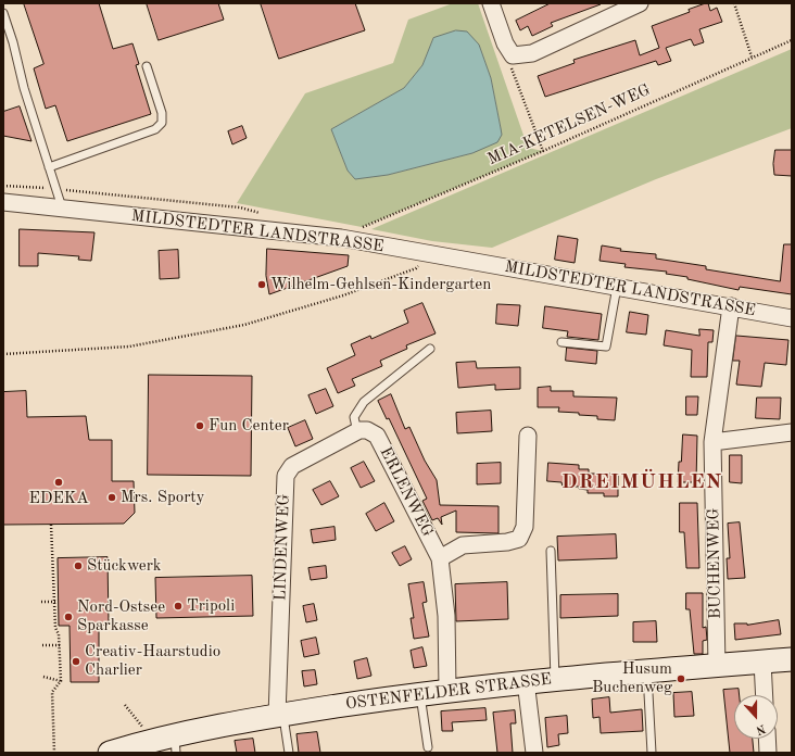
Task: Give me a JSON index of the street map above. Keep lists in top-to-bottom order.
{
  "streets": {
    "main road": ["OSTENFELDER STRASSE"],
    "street": [
      "MILDSTEDTER LANDSTRASSE",
      "ERLENWEG",
      "LINDENWEG",
      "BUCHENWEG"
    ],
    "path": ["MIA-KETELSEN-WEG"]
  },
  "crossings": [
    ["MILDSTEDTER LANDSTRASSE", "BUCHENWEG"],
    ["ERLENWEG", "LINDENWEG"],
    ["ERLENWEG", "OSTENFELDER STRASSE"],
    ["LINDENWEG", "OSTENFELDER STRASSE"],
    ["BUCHENWEG", "OSTENFELDER STRASSE"]
  ],
  "districts": ["DREIMÜHLEN"],
  "places": [
    "Wilhelm-Gehlsen-Kindergarten",
    "Fun Center",
    "EDEKA",
    "Mrs. Sporty",
    "Stückwerk",
    "Tripoli",
    "Nord-Ostsee Sparkasse",
    "Creativ-Haarstudio Charlier",
    "Husum Buchenweg"
  ],
  "north": "bottom"
}
